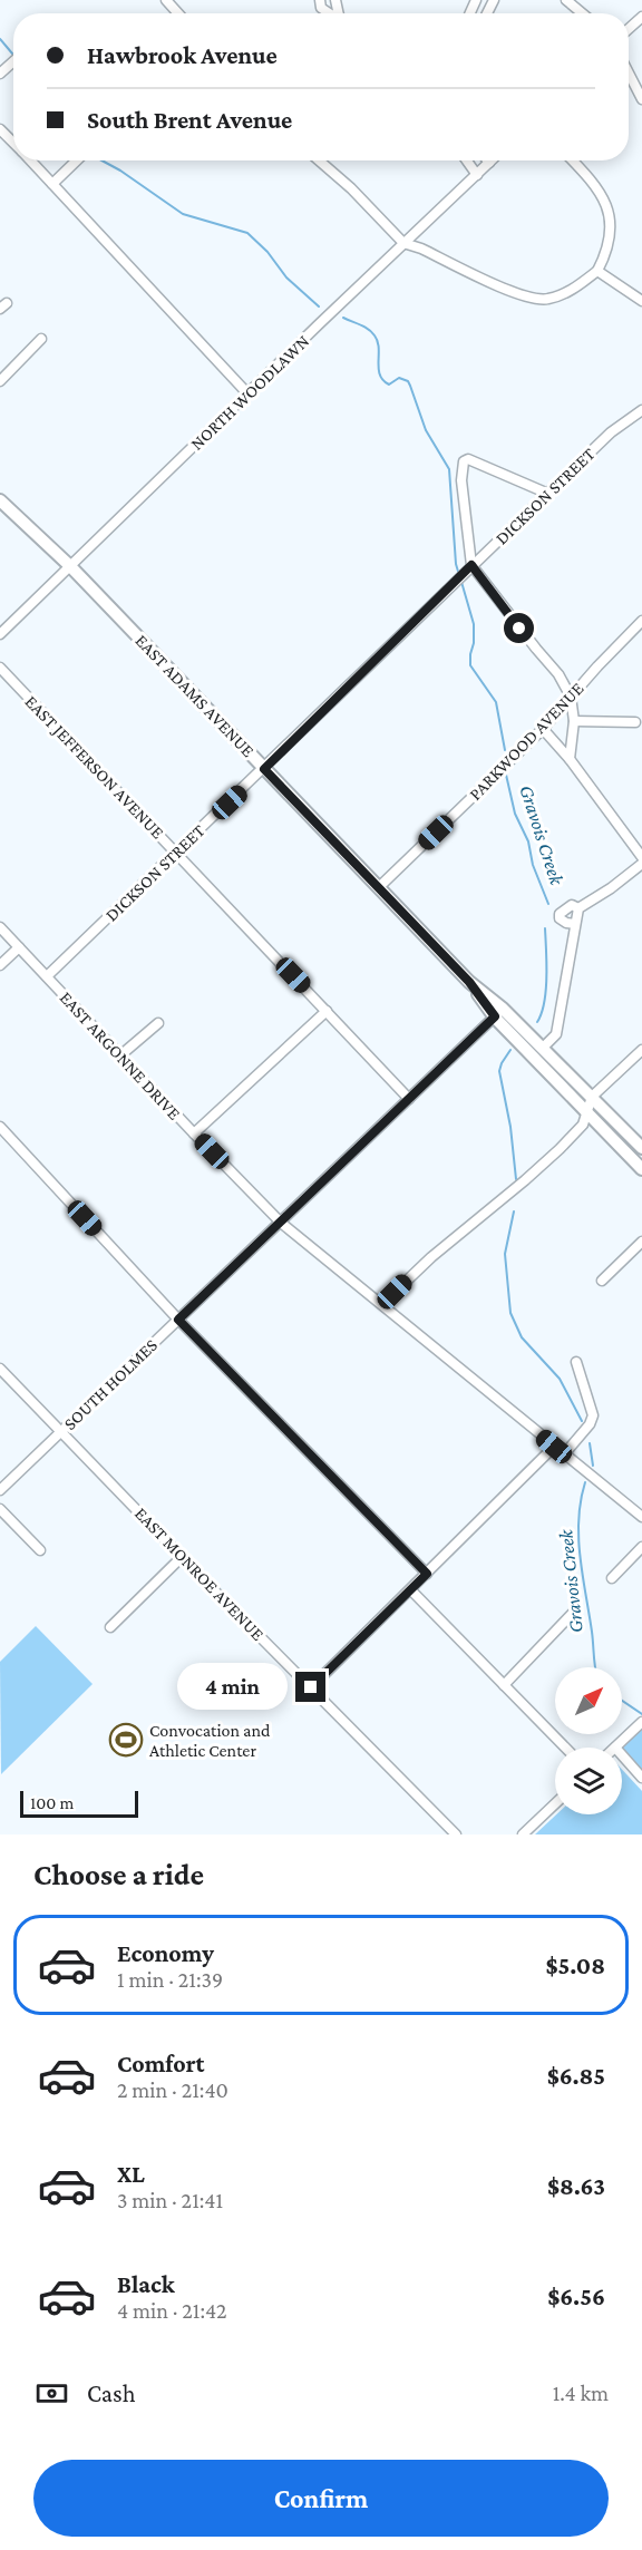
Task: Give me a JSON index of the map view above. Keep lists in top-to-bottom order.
{
  "streets": {
    "main road": ["EAST ADAMS AVENUE"],
    "street": [
      "NORTH WOODLAWN",
      "DICKSON STREET",
      "PARKWOOD AVENUE",
      "EAST JEFFERSON AVENUE",
      "EAST ARGONNE DRIVE",
      "SOUTH HOLMES",
      "EAST MONROE AVENUE"
    ]
  },
  "crossings": [
    ["NORTH WOODLAWN", "EAST ADAMS AVENUE"],
    ["DICKSON STREET", "EAST ADAMS AVENUE"],
    ["DICKSON STREET", "EAST JEFFERSON AVENUE"],
    ["DICKSON STREET", "EAST ARGONNE DRIVE"],
    ["EAST ADAMS AVENUE", "PARKWOOD AVENUE"],
    ["EAST ADAMS AVENUE", "SOUTH HOLMES"],
    ["EAST JEFFERSON AVENUE", "SOUTH HOLMES"],
    ["EAST ARGONNE DRIVE", "SOUTH HOLMES"],
    ["SOUTH HOLMES", "EAST MONROE AVENUE"]
  ],
  "water": ["Gravois Creek"],
  "places": {
    "sports": ["Convocation and Athletic Center"]
  },
  "scale_bar": "100 m",
  "north": "top right",
  "page": {
    "banner": ["Hawbrook Avenue", "South Brent Avenue"],
    "bubble": "4 min",
    "scale": "100 m",
    "heading": "Choose a ride",
    "list": [
      {
        "name": "Economy",
        "note": "1 min · 21:39",
        "value": "$5.08"
      },
      {
        "name": "Comfort",
        "note": "2 min · 21:40",
        "value": "$6.85"
      },
      {
        "name": "XL",
        "note": "3 min · 21:41",
        "value": "$8.63"
      },
      {
        "name": "Black",
        "note": "4 min · 21:42",
        "value": "$6.56"
      }
    ],
    "pay": ["Cash", "1.4 km"],
    "buttons": "Confirm"
  }
}
